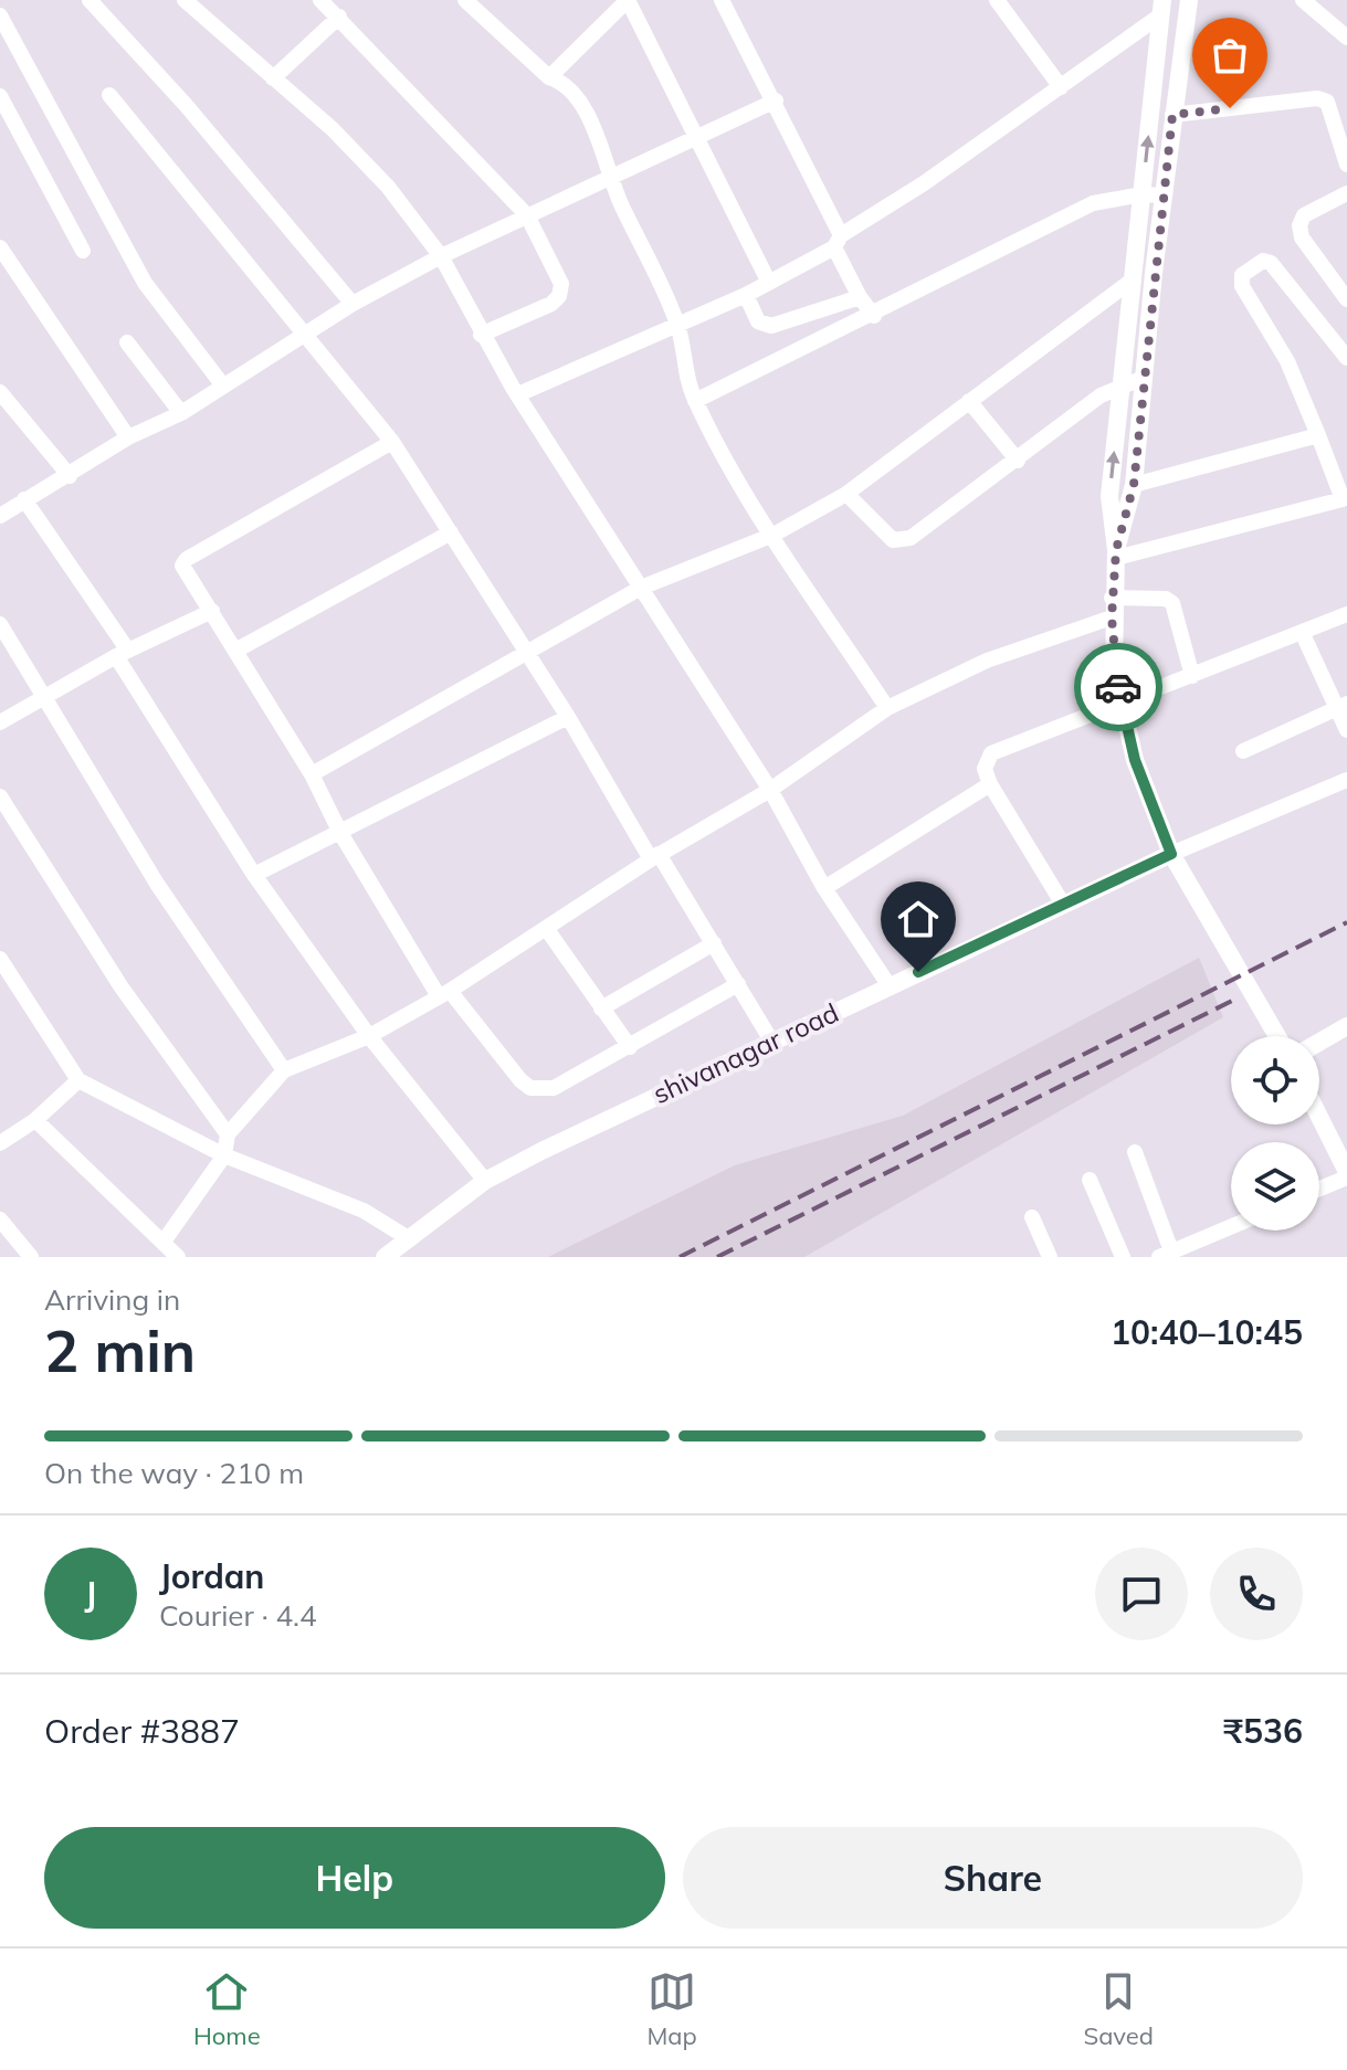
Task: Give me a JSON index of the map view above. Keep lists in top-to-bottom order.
{
  "streets": {
    "street": ["shivanagar road"]
  },
  "page": {
    "heading": ["2 min", "Arriving in", "10:40–10:45"],
    "panel": [
      "Jordan",
      "Courier · 4.4",
      "Order #3887",
      "₹536"
    ],
    "bar": "On the way · 210 m",
    "round": "J",
    "buttons": ["Help", "Share"],
    "tabs": ["Home", "Map", "Saved"]
  }
}
